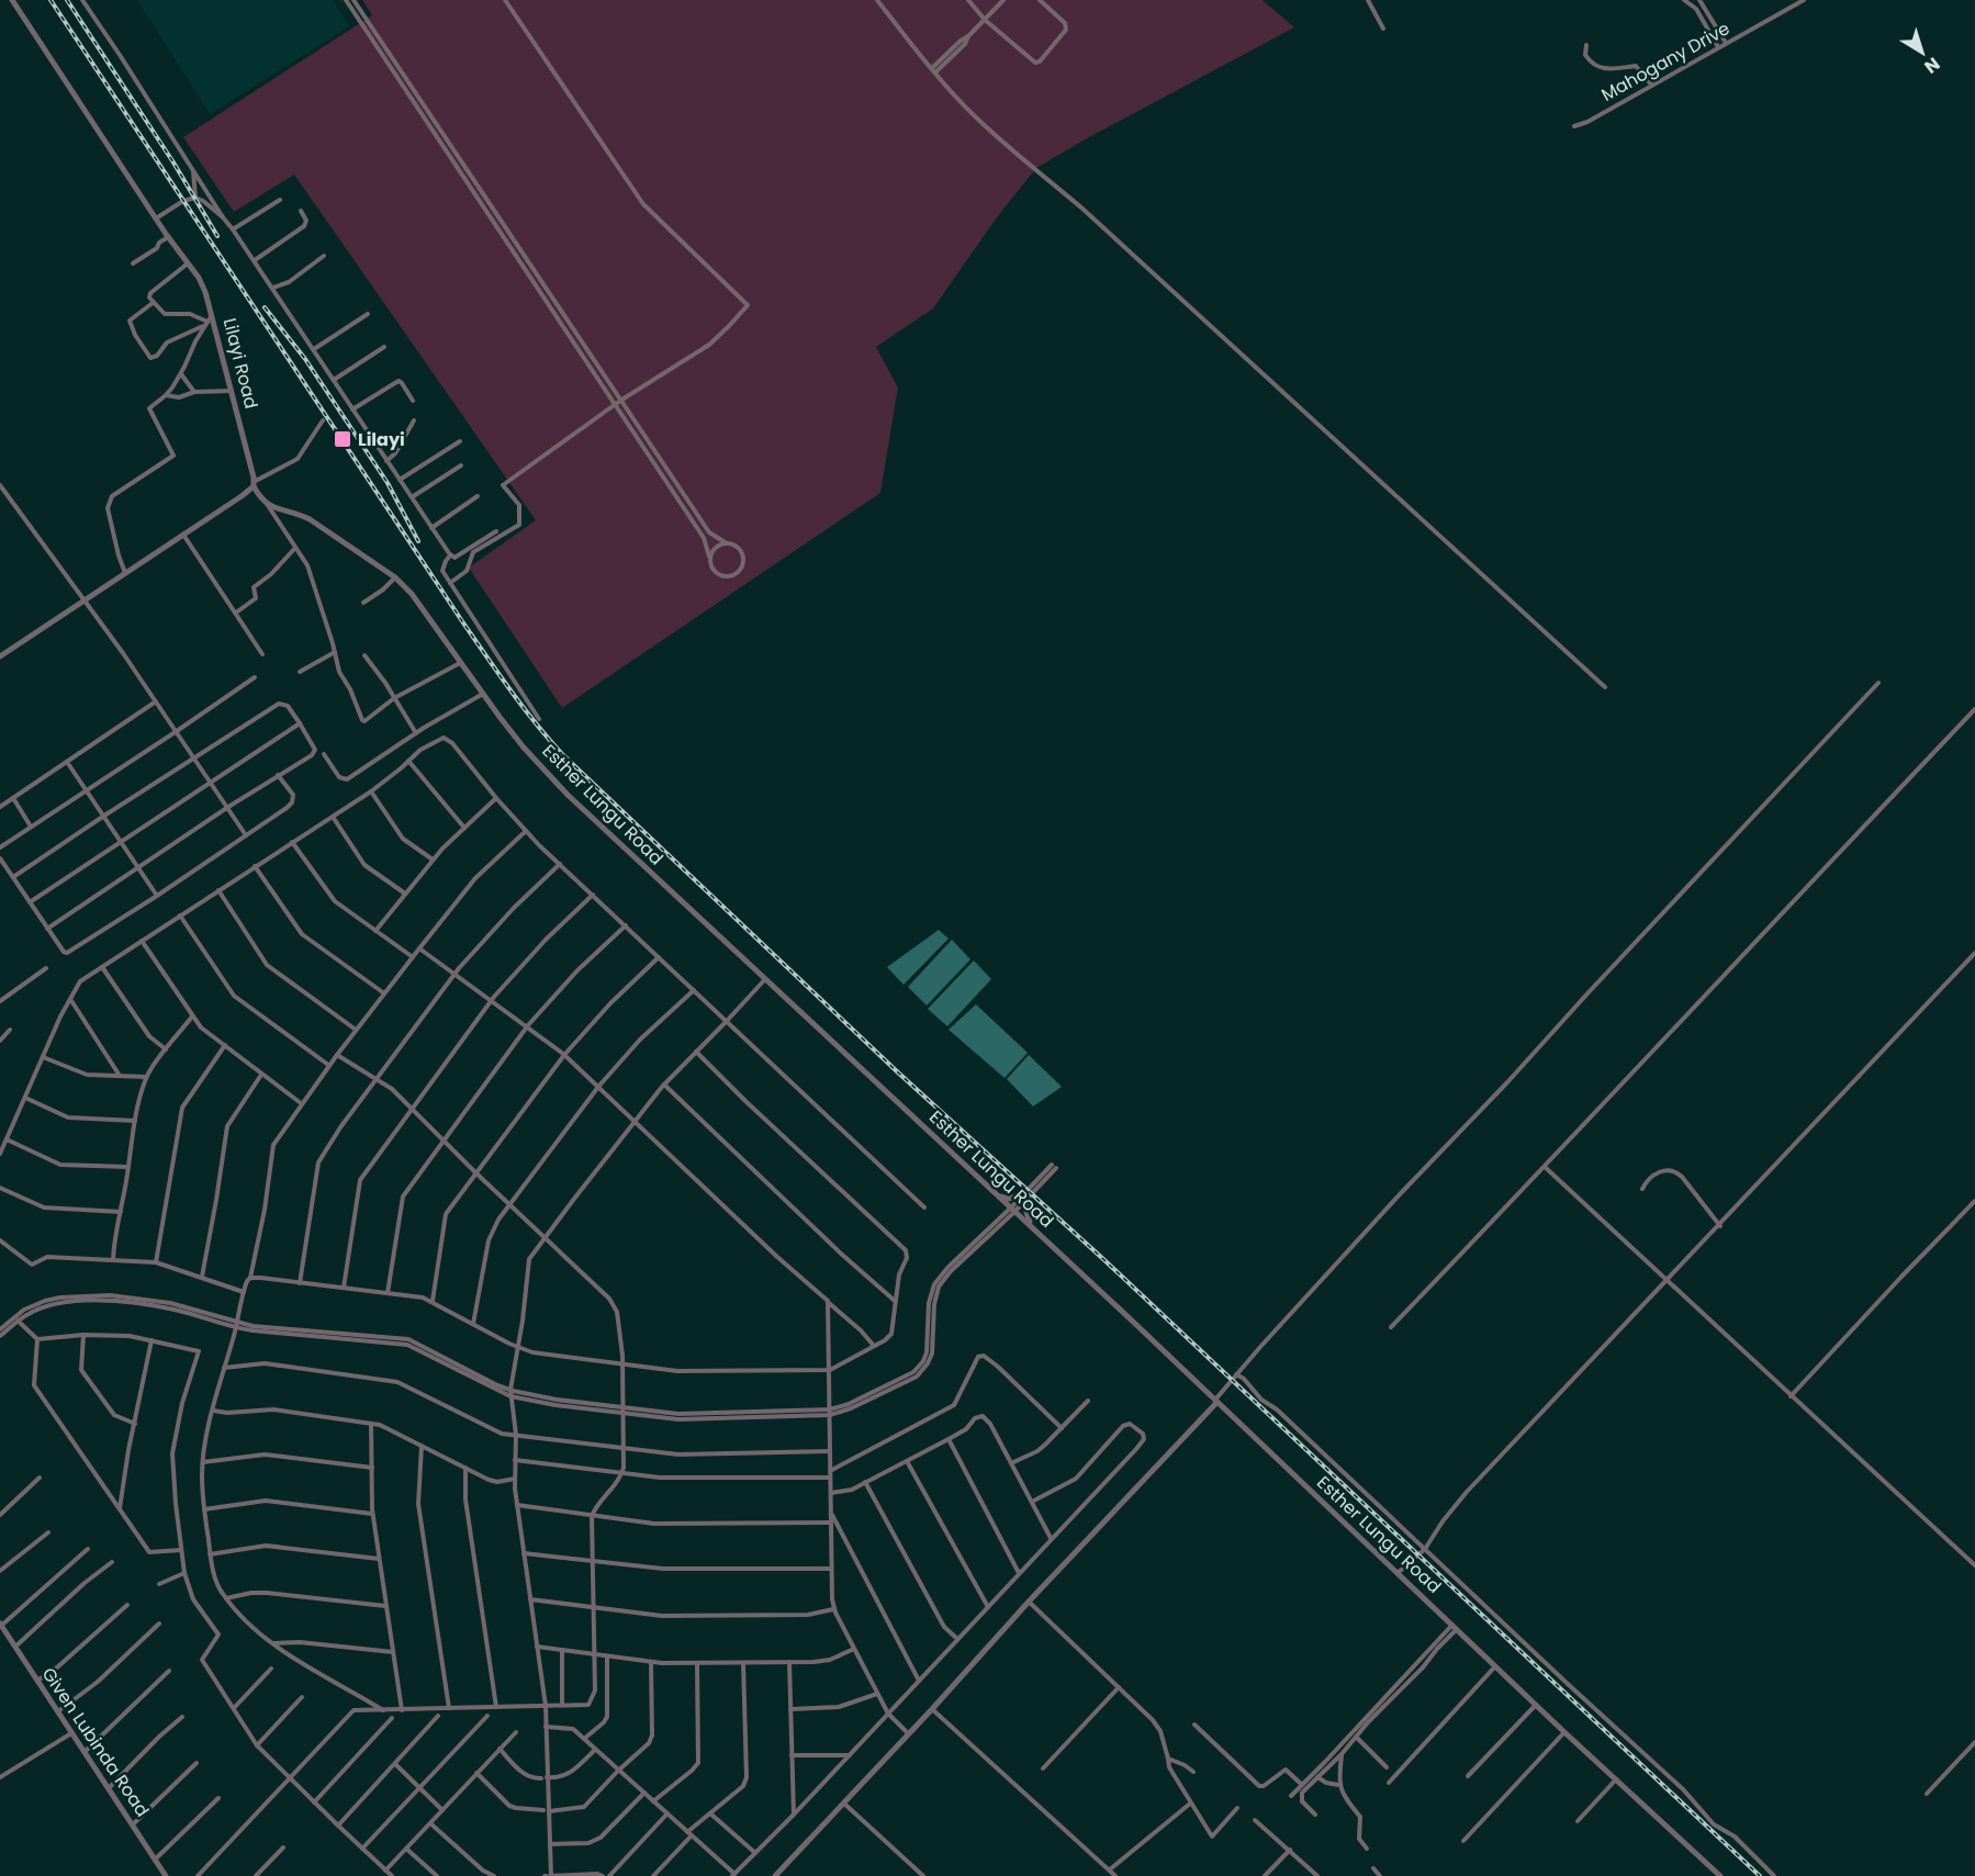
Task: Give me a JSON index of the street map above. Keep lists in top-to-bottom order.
{
  "streets": {
    "street": [
      "Mahogany Drive",
      "Lilayi Road",
      "Esther Lungu Road",
      "Given Lubinda Road"
    ]
  },
  "places": {
    "transit": ["Lilayi"]
  },
  "north": "bottom right"
}
